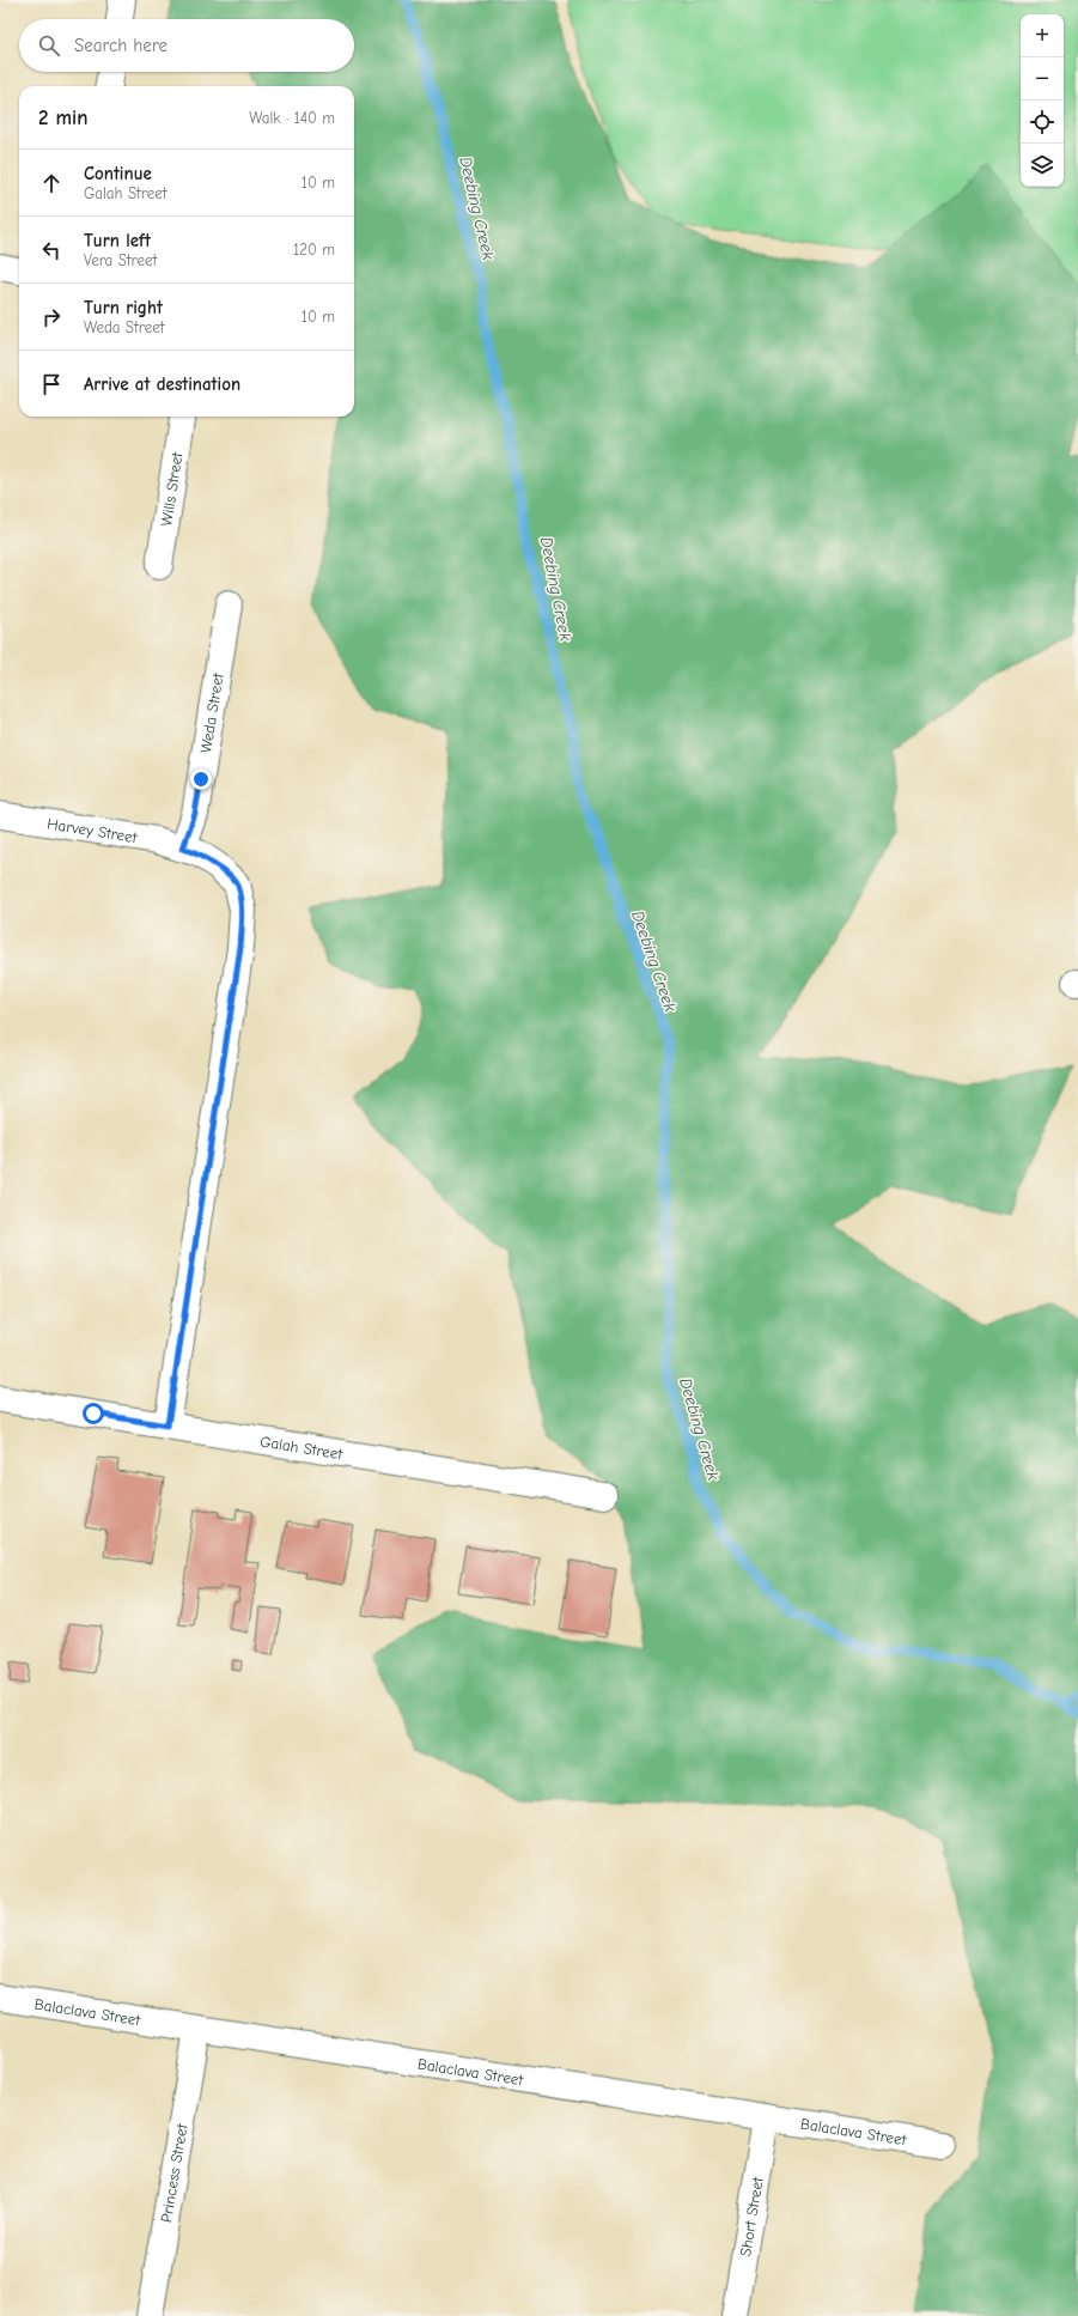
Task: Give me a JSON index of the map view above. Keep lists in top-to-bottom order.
{
  "streets": {
    "street": [
      "Wills Street",
      "Weda Street",
      "Harvey Street",
      "Galah Street",
      "Balaclava Street",
      "Princess Street",
      "Short Street"
    ]
  },
  "crossings": [
    ["Weda Street", "Harvey Street"],
    ["Harvey Street", "Galah Street"],
    ["Balaclava Street", "Princess Street"],
    ["Balaclava Street", "Short Street"]
  ],
  "water": ["Deebing Creek"],
  "page": {
    "map_buttons": ["+", "−"],
    "search": "Search here",
    "heading": ["2 min", "Walk · 140 m"],
    "list": [
      ["Continue", "Galah Street", "10 m"],
      ["Turn left", "Vera Street", "120 m"],
      ["Turn right", "Weda Street", "10 m"],
      "Arrive at destination"
    ]
  }
}
